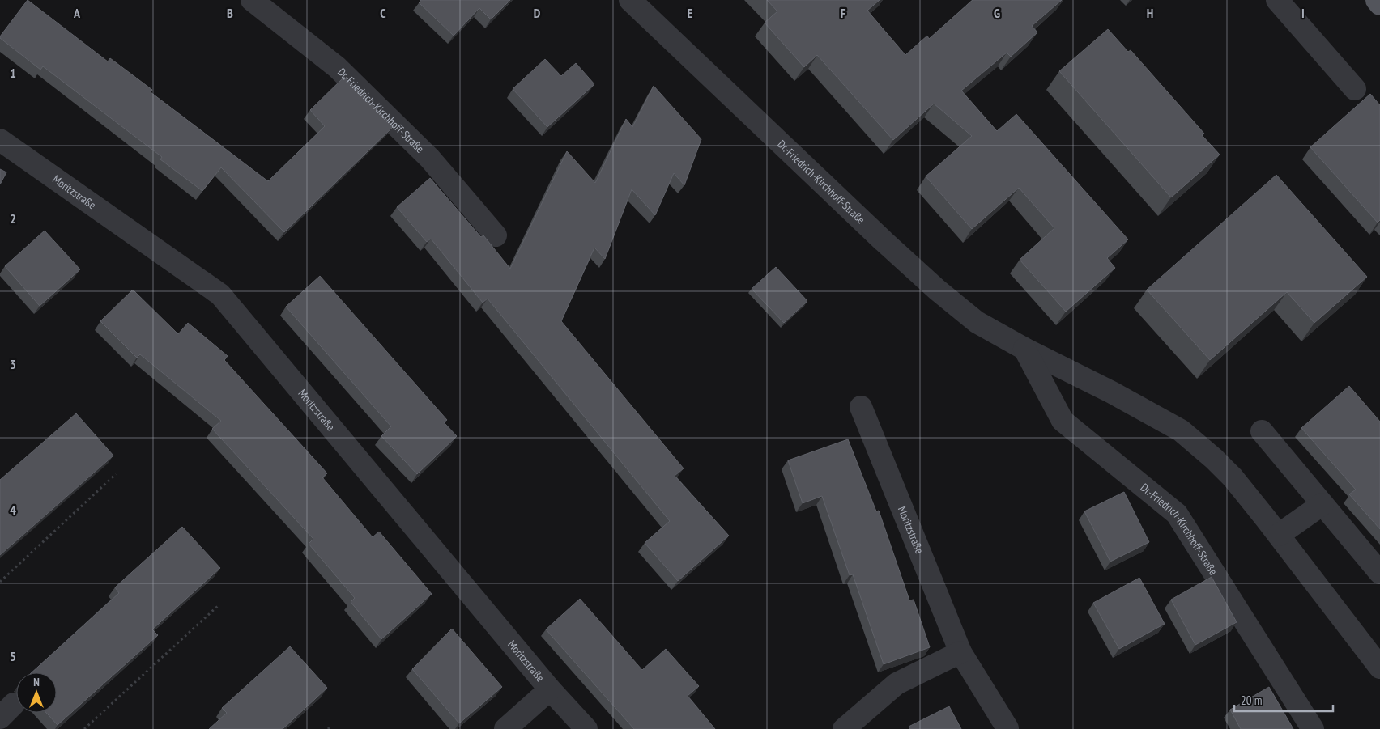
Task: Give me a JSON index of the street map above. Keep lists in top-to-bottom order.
{
  "streets": {
    "street": ["Dr.-Friedrich-Kirchhoff-Straße", "Moritzstraße"]
  },
  "scale_bar": "20 m",
  "north": "top",
  "grid": {
    "columns": [
      "A",
      "B",
      "C",
      "D",
      "E",
      "F",
      "G",
      "H",
      "I"
    ],
    "rows": [
      "1",
      "2",
      "3",
      "4",
      "5"
    ]
  }
}
